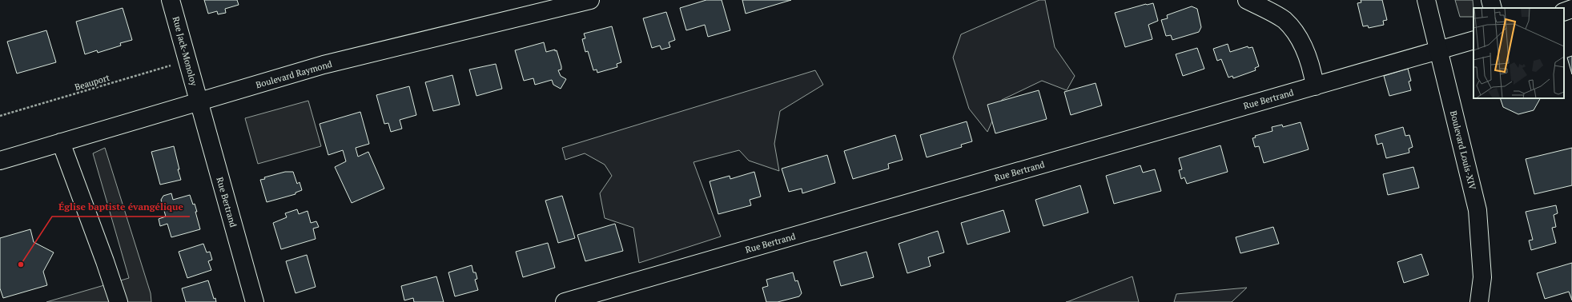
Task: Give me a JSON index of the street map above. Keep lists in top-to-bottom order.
{
  "streets": {
    "street": [
      "Rue Jack-Monoloy",
      "Boulevard Raymond",
      "Rue Bertrand",
      "Boulevard Louis-XIV"
    ],
    "path": ["Beauport"]
  },
  "crossings": [
    ["Rue Jack-Monoloy", "Boulevard Raymond"],
    ["Rue Jack-Monoloy", "Beauport"],
    ["Rue Jack-Monoloy", "Rue Bertrand"],
    ["Boulevard Raymond", "Rue Bertrand"],
    ["Rue Bertrand", "Boulevard Louis-XIV"]
  ],
  "places": ["Église baptiste évangélique"]
}
